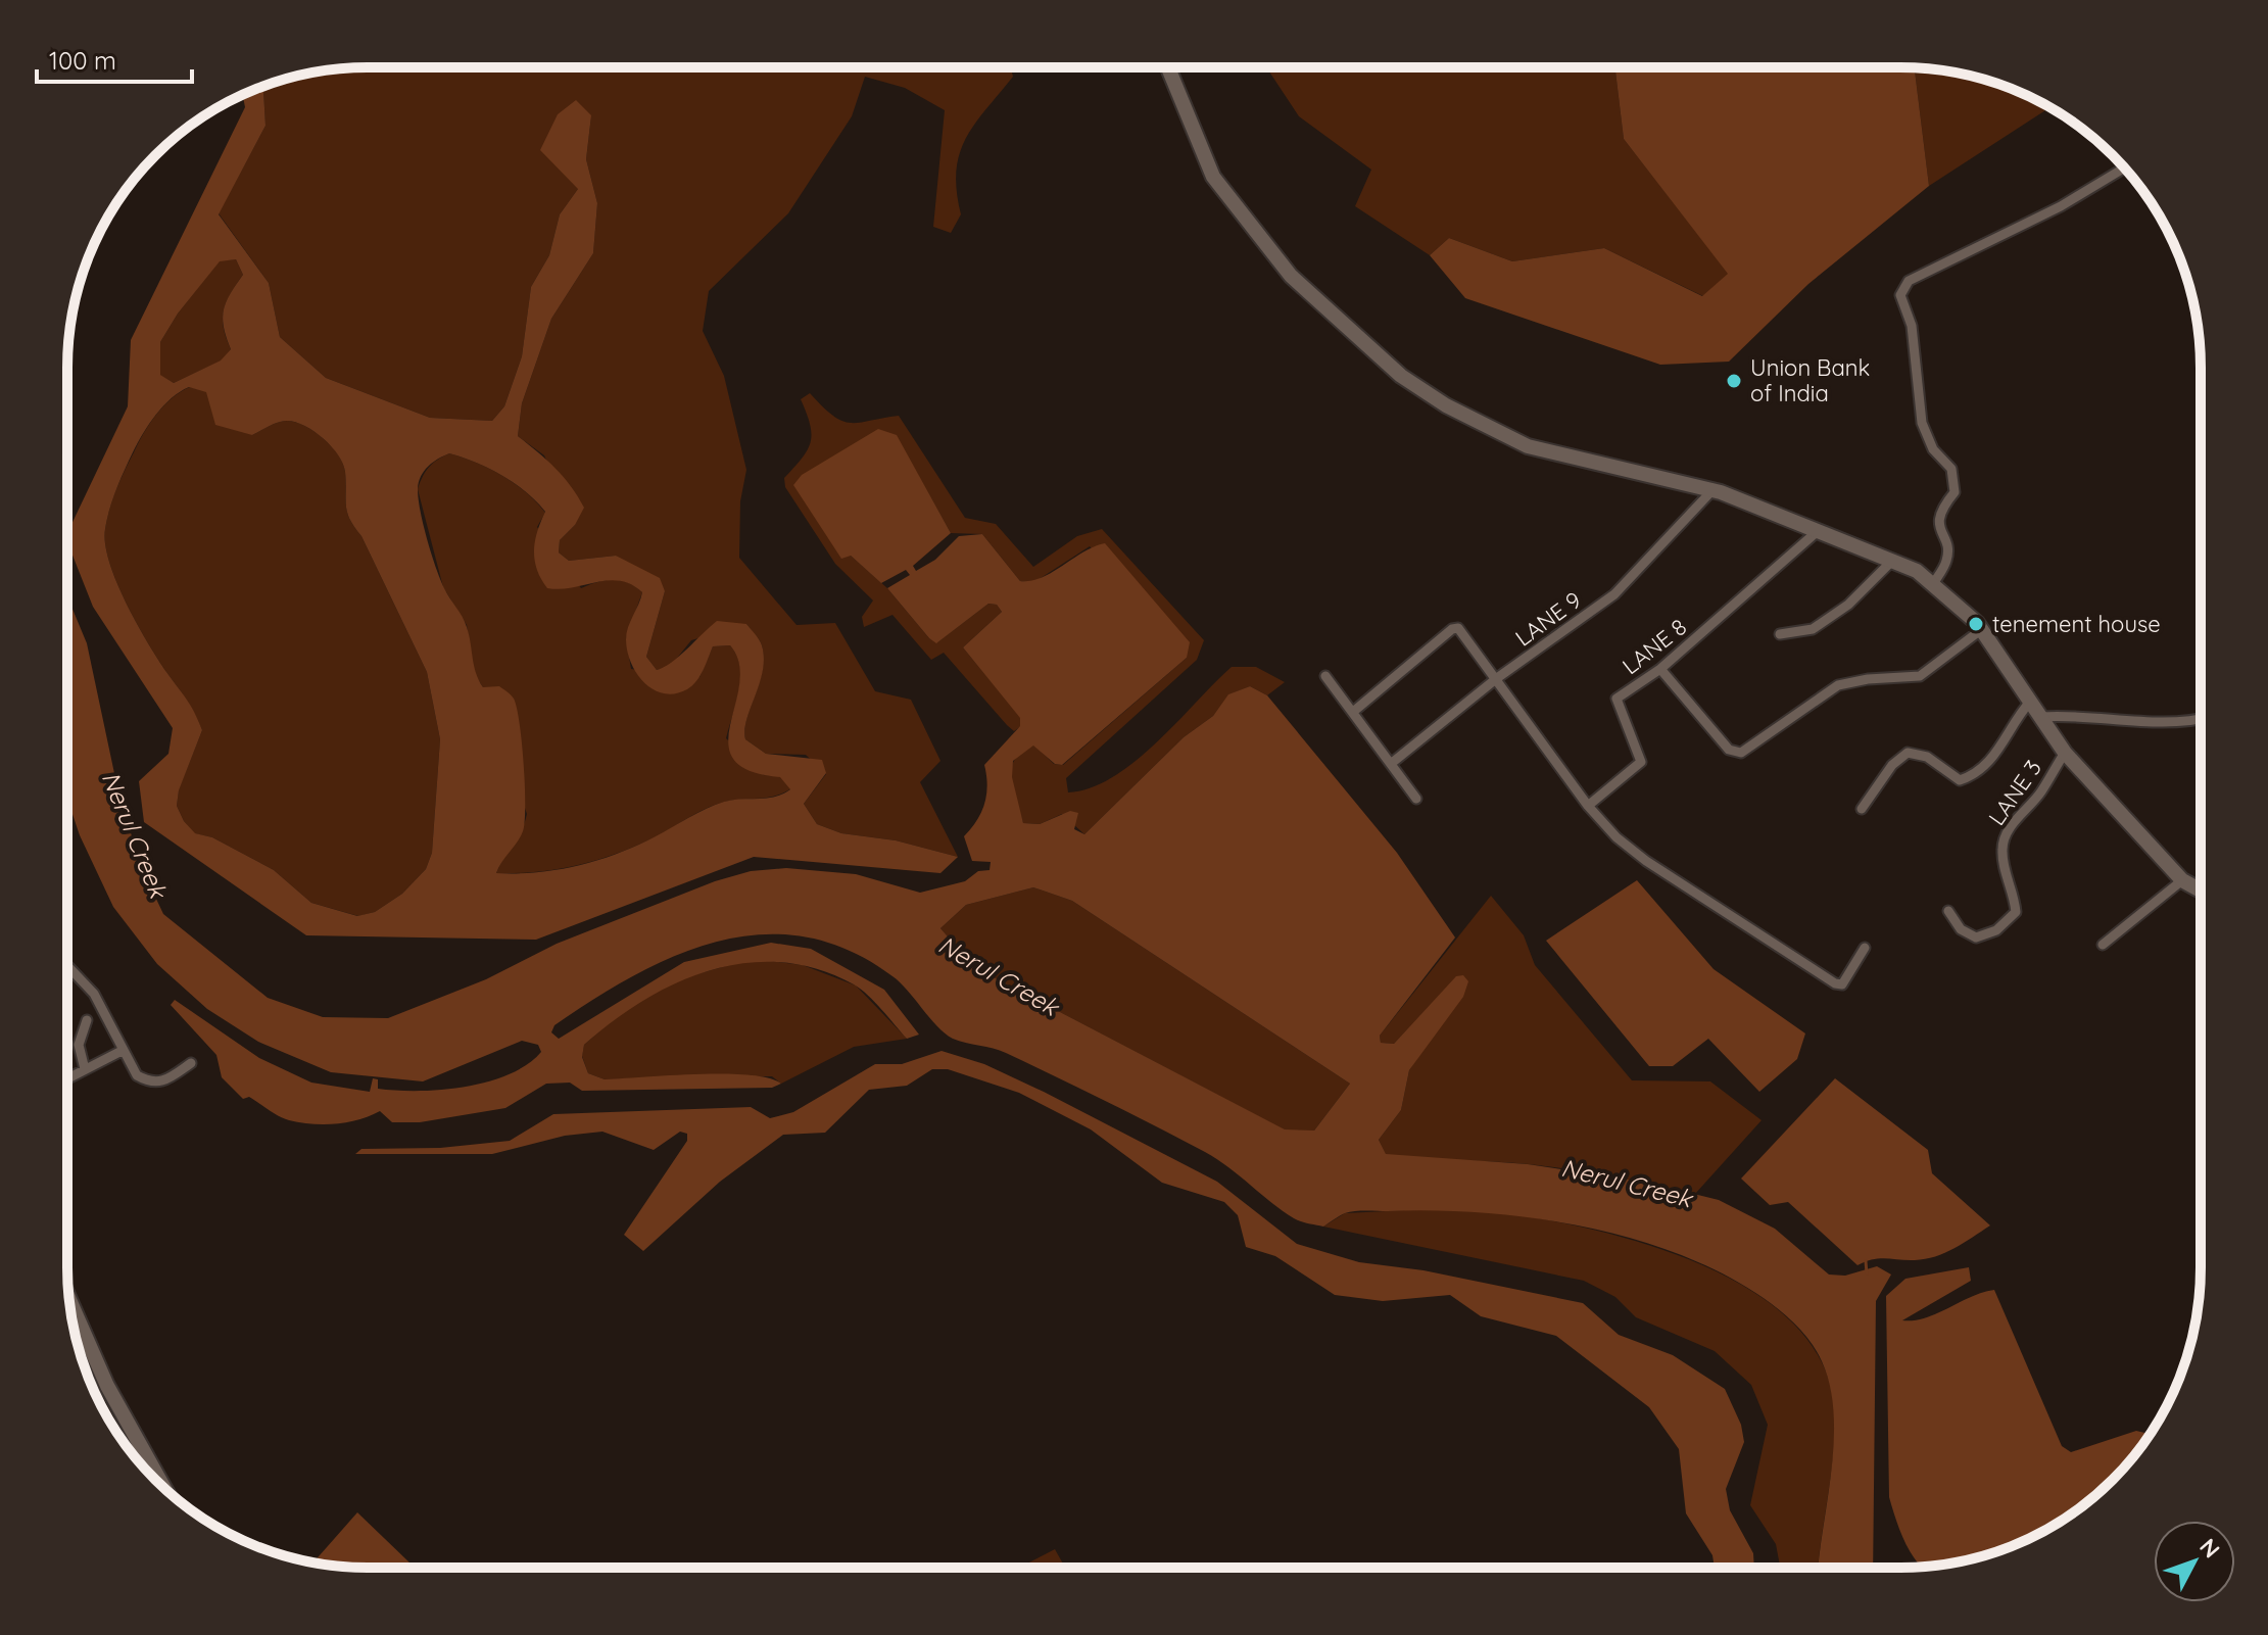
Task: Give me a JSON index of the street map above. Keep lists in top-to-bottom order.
{
  "streets": {
    "street": ["LANE 9", "LANE 8", "LANE 3"]
  },
  "water": ["Nerul Creek"],
  "places": ["Union Bank of India", "tenement house"],
  "scale_bar": "100 m",
  "north": "top right"
}
